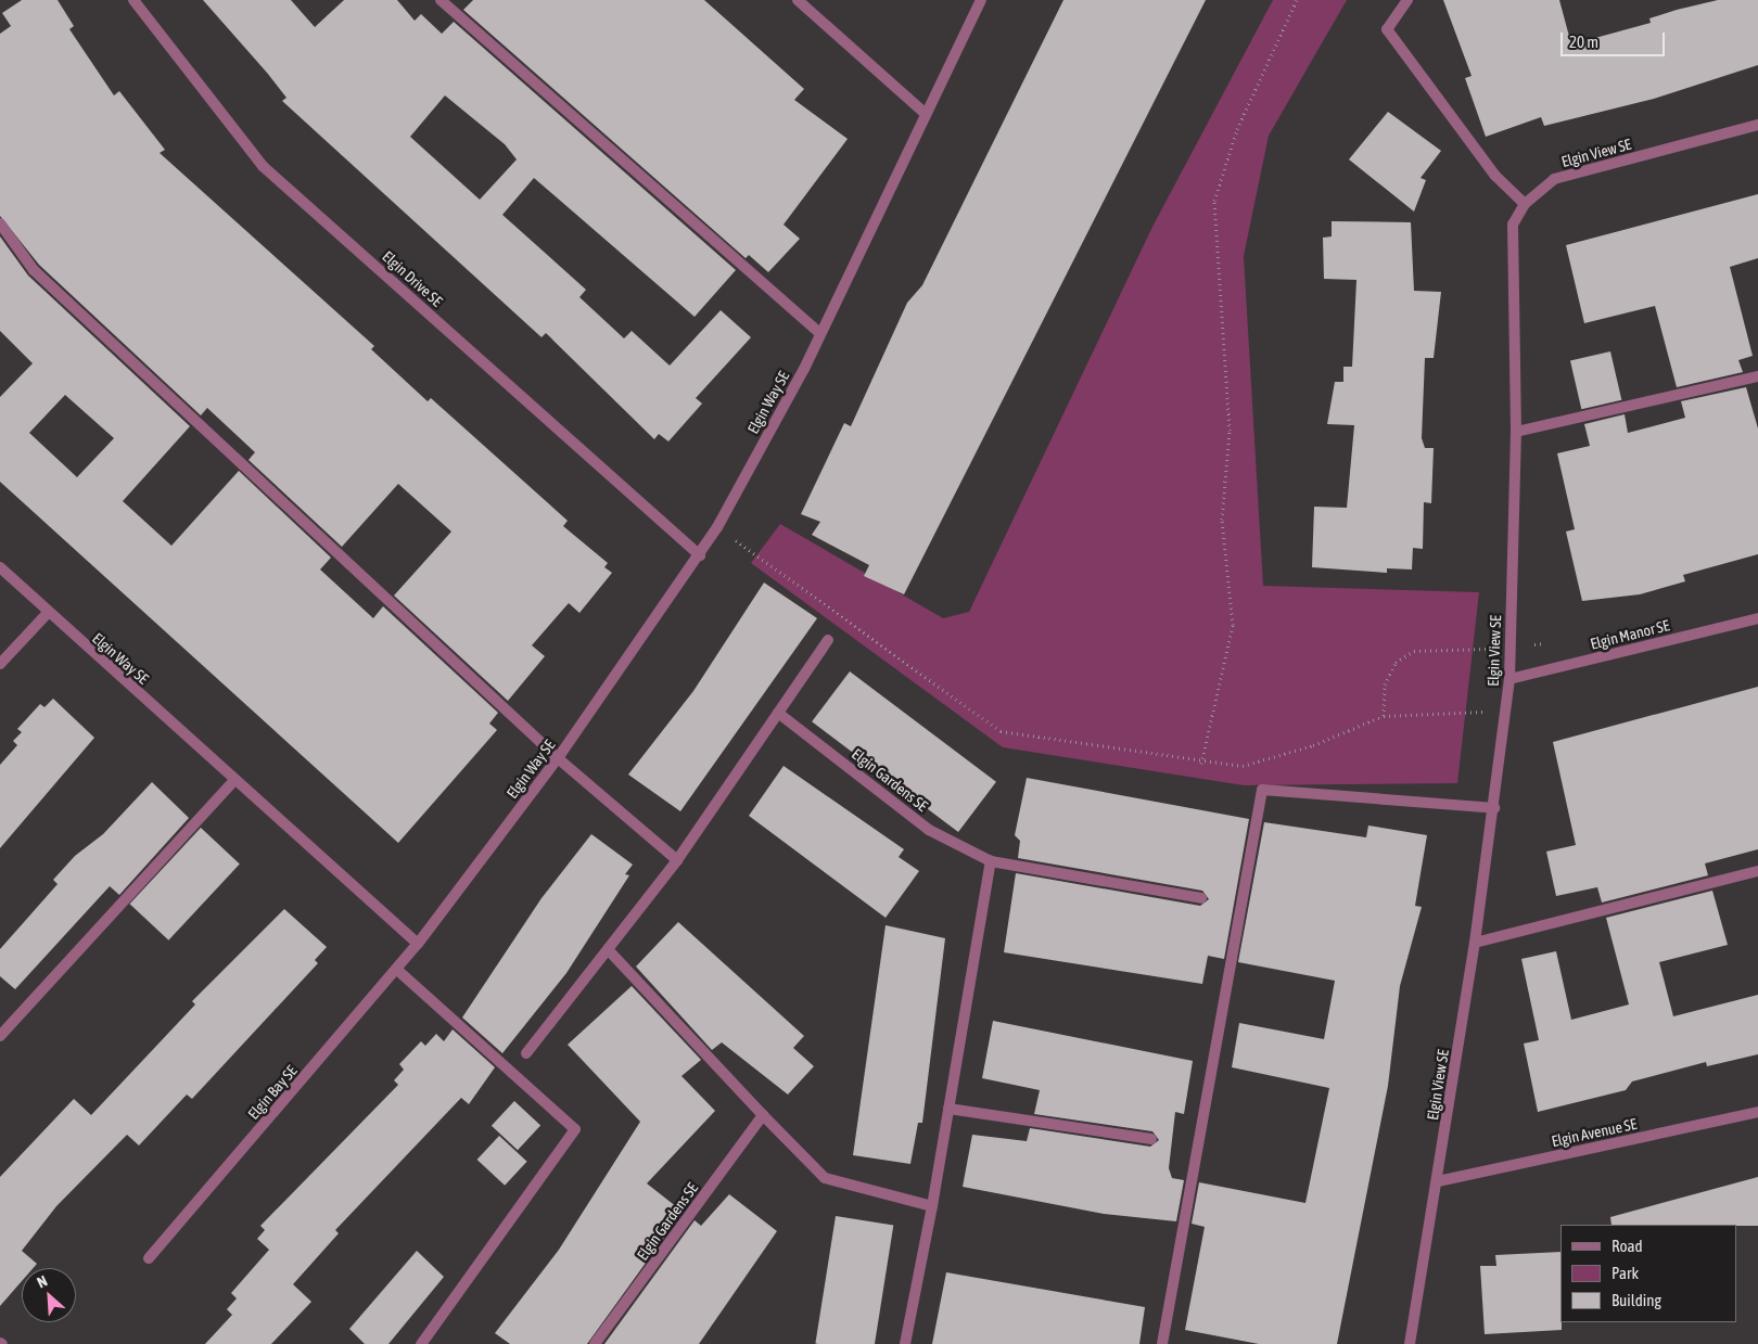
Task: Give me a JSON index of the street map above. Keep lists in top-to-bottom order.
{
  "streets": {
    "street": [
      "Elgin View SE",
      "Elgin Drive SE",
      "Elgin Way SE",
      "Elgin Manor SE",
      "Elgin Gardens SE",
      "Elgin Bay SE",
      "Elgin Avenue SE"
    ]
  },
  "crossings": [
    ["Elgin View SE", "Elgin Manor SE"],
    ["Elgin View SE", "Elgin Avenue SE"],
    ["Elgin Drive SE", "Elgin Way SE"],
    ["Elgin Way SE", "Elgin Bay SE"]
  ],
  "legend": ["Road", "Park", "Building"],
  "scale_bar": "20 m",
  "north": "top left"
}
